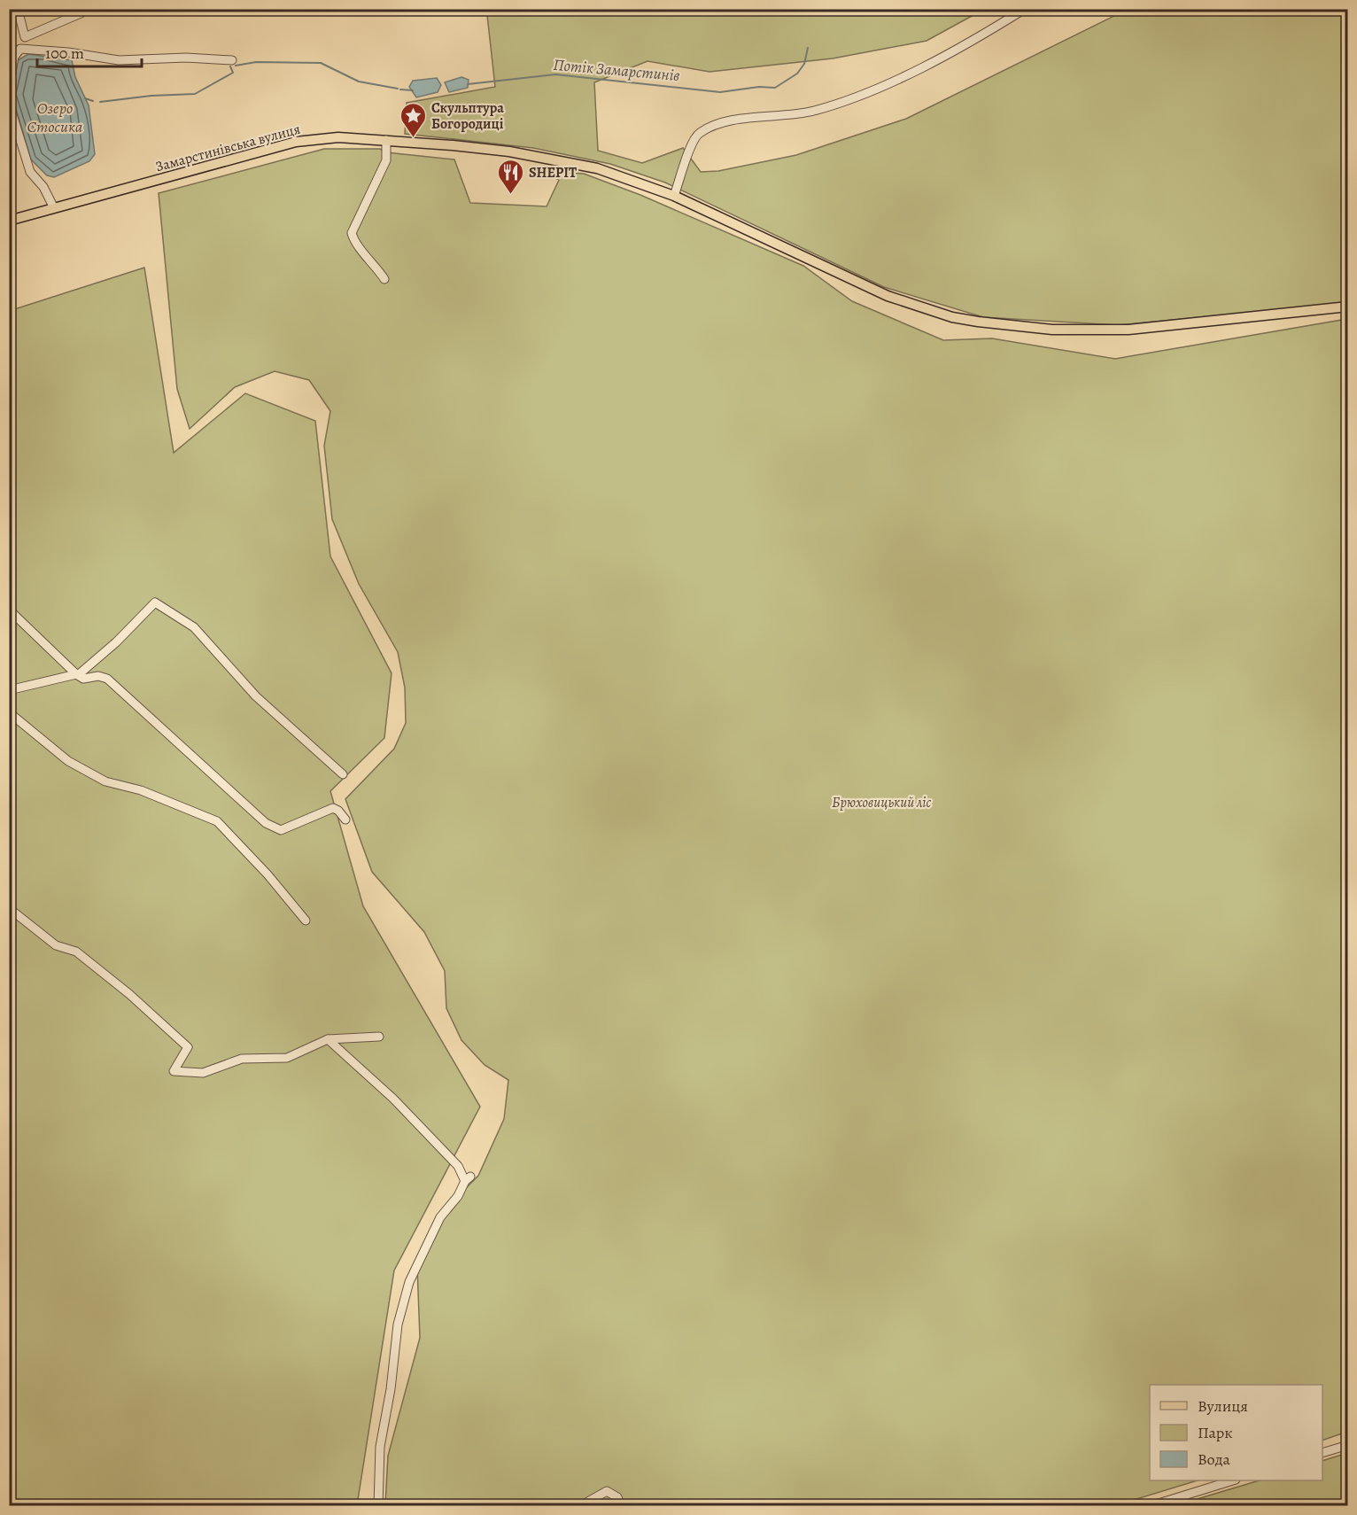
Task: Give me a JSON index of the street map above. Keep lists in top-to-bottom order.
{
  "streets": {
    "main road": ["Замарстинівська вулиця"]
  },
  "water": ["Потік Замарстинів", "Озеро Стосика"],
  "parks": ["Брюховицький ліс"],
  "places": {
    "place": ["Скульптура Богородиці"],
    "restaurant": ["SHEPIT"]
  },
  "legend": ["Вулиця", "Парк", "Вода"],
  "scale_bar": "100 m"
}
